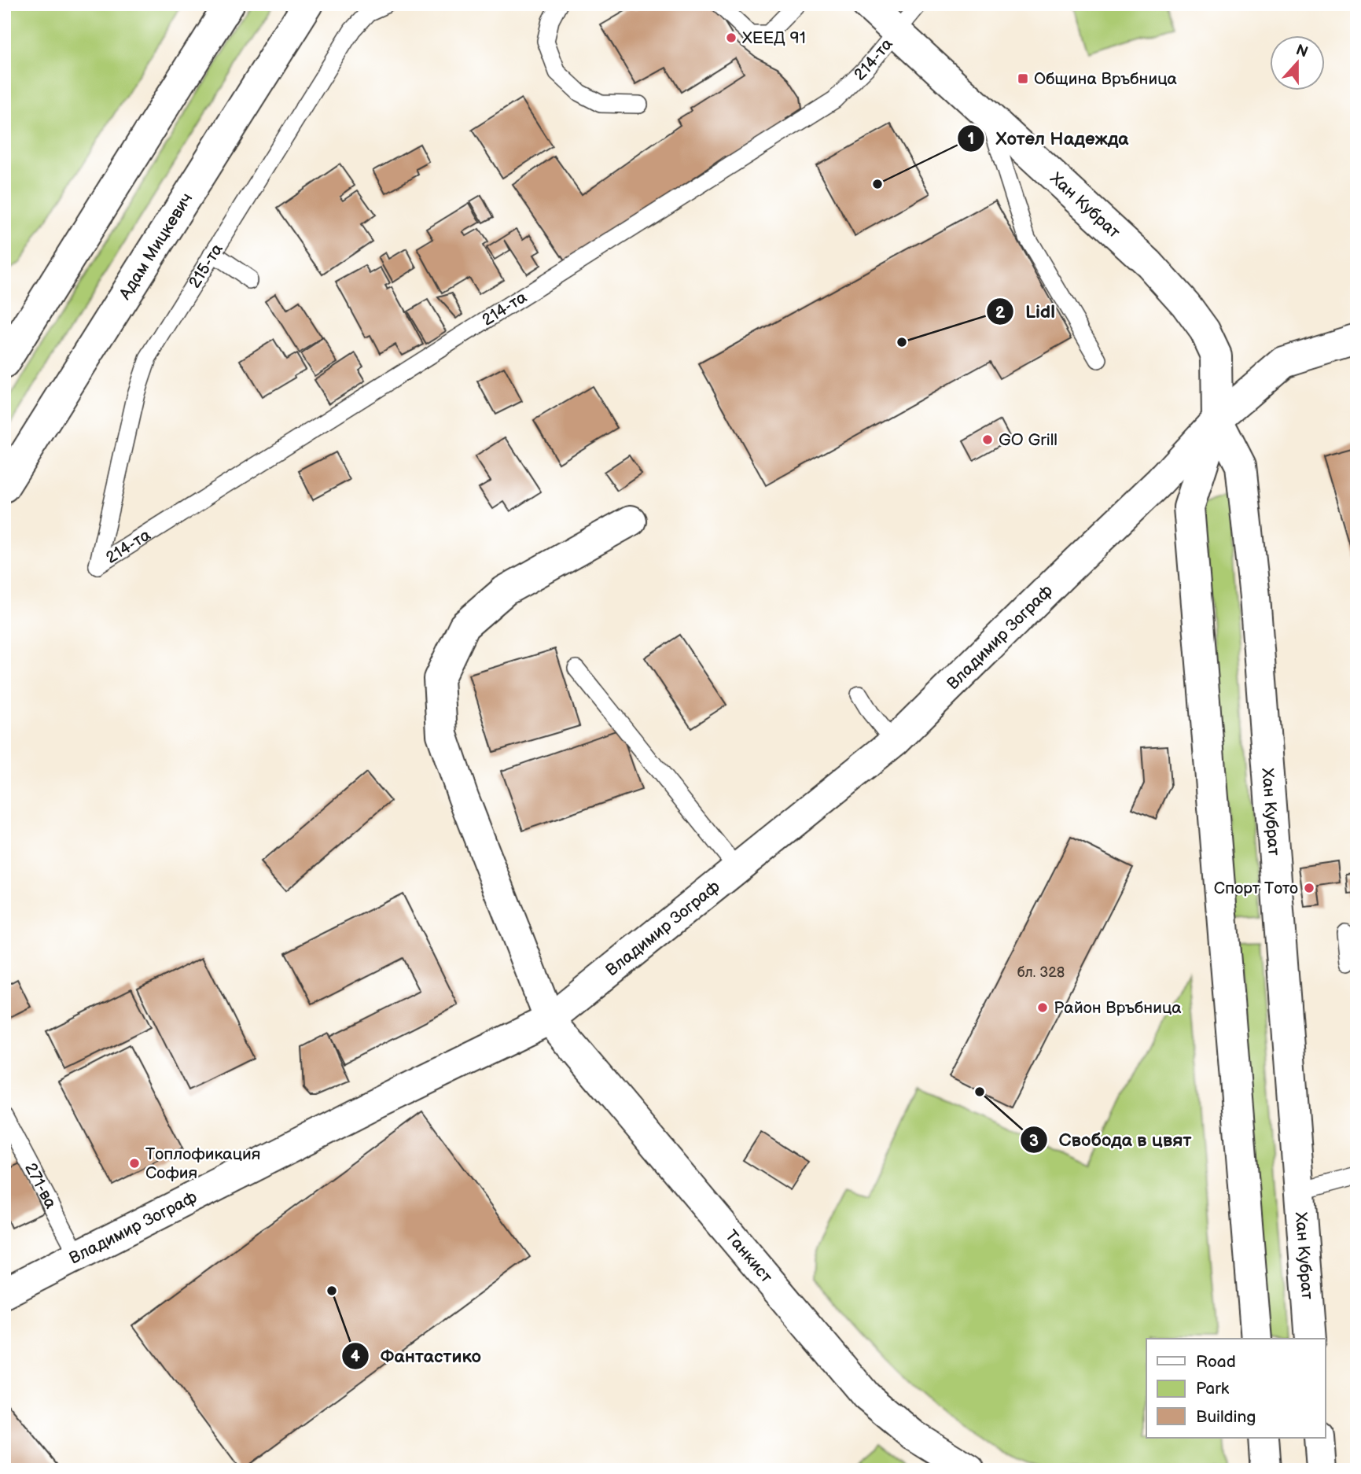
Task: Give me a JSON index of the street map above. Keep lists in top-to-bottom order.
{
  "streets": {
    "street": [
      "Хан Кубрат",
      "Адам Мицкевич",
      "Владимир Зограф",
      "Танкист"
    ],
    "lane": ["214-та", "215-та", "271-ва"]
  },
  "crossings": [
    ["214-та", "Хан Кубрат"],
    ["214-та", "215-та"],
    ["Хан Кубрат", "Владимир Зограф"],
    ["Владимир Зограф", "271-ва"],
    ["Владимир Зограф", "Танкист"]
  ],
  "places": {
    "other": [
      "ХЕЕД 91",
      "Хотел Надежда",
      "Lidl",
      "GO Grill",
      "Спорт Тото",
      "Район Връбница",
      "Свобода в цвят",
      "Топлофикация София",
      "Фантастико"
    ],
    "transit": ["Община Връбница"]
  },
  "house_numbers": ["бл. 328"],
  "legend": ["Road", "Park", "Building"],
  "north": "top"
}
